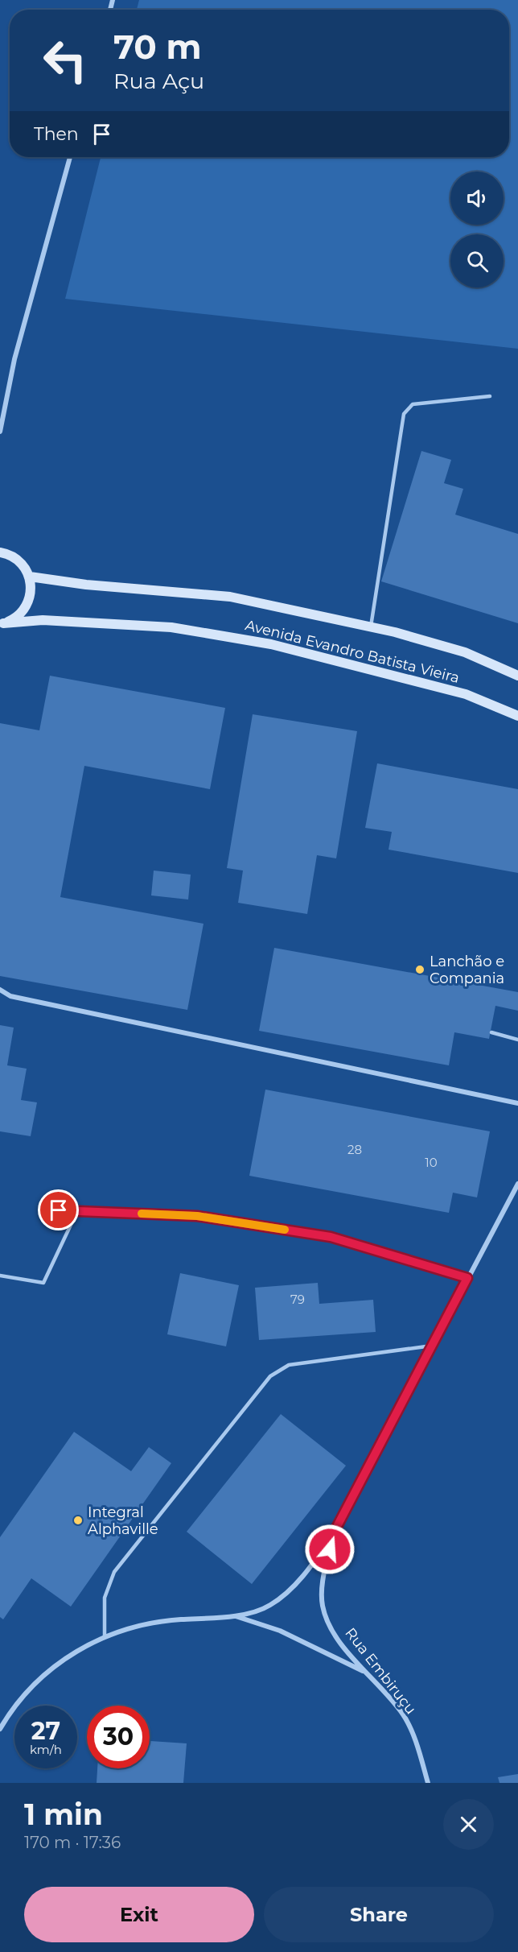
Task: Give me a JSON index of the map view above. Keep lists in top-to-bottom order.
{
  "streets": {
    "main road": ["Avenida Evandro Batista Vieira"],
    "street": ["Rua Embiruçu"]
  },
  "places": ["Lanchão e Compania", "Integral Alphaville"],
  "house_numbers": ["28", "10", "79"],
  "page": {
    "turn": ["70 m", "Rua Açu"],
    "then": "Then",
    "speed": "27 km/h",
    "limit": "30",
    "heading": ["1 min", "170 m · 17:36"],
    "buttons": ["Exit", "Share"]
  }
}
